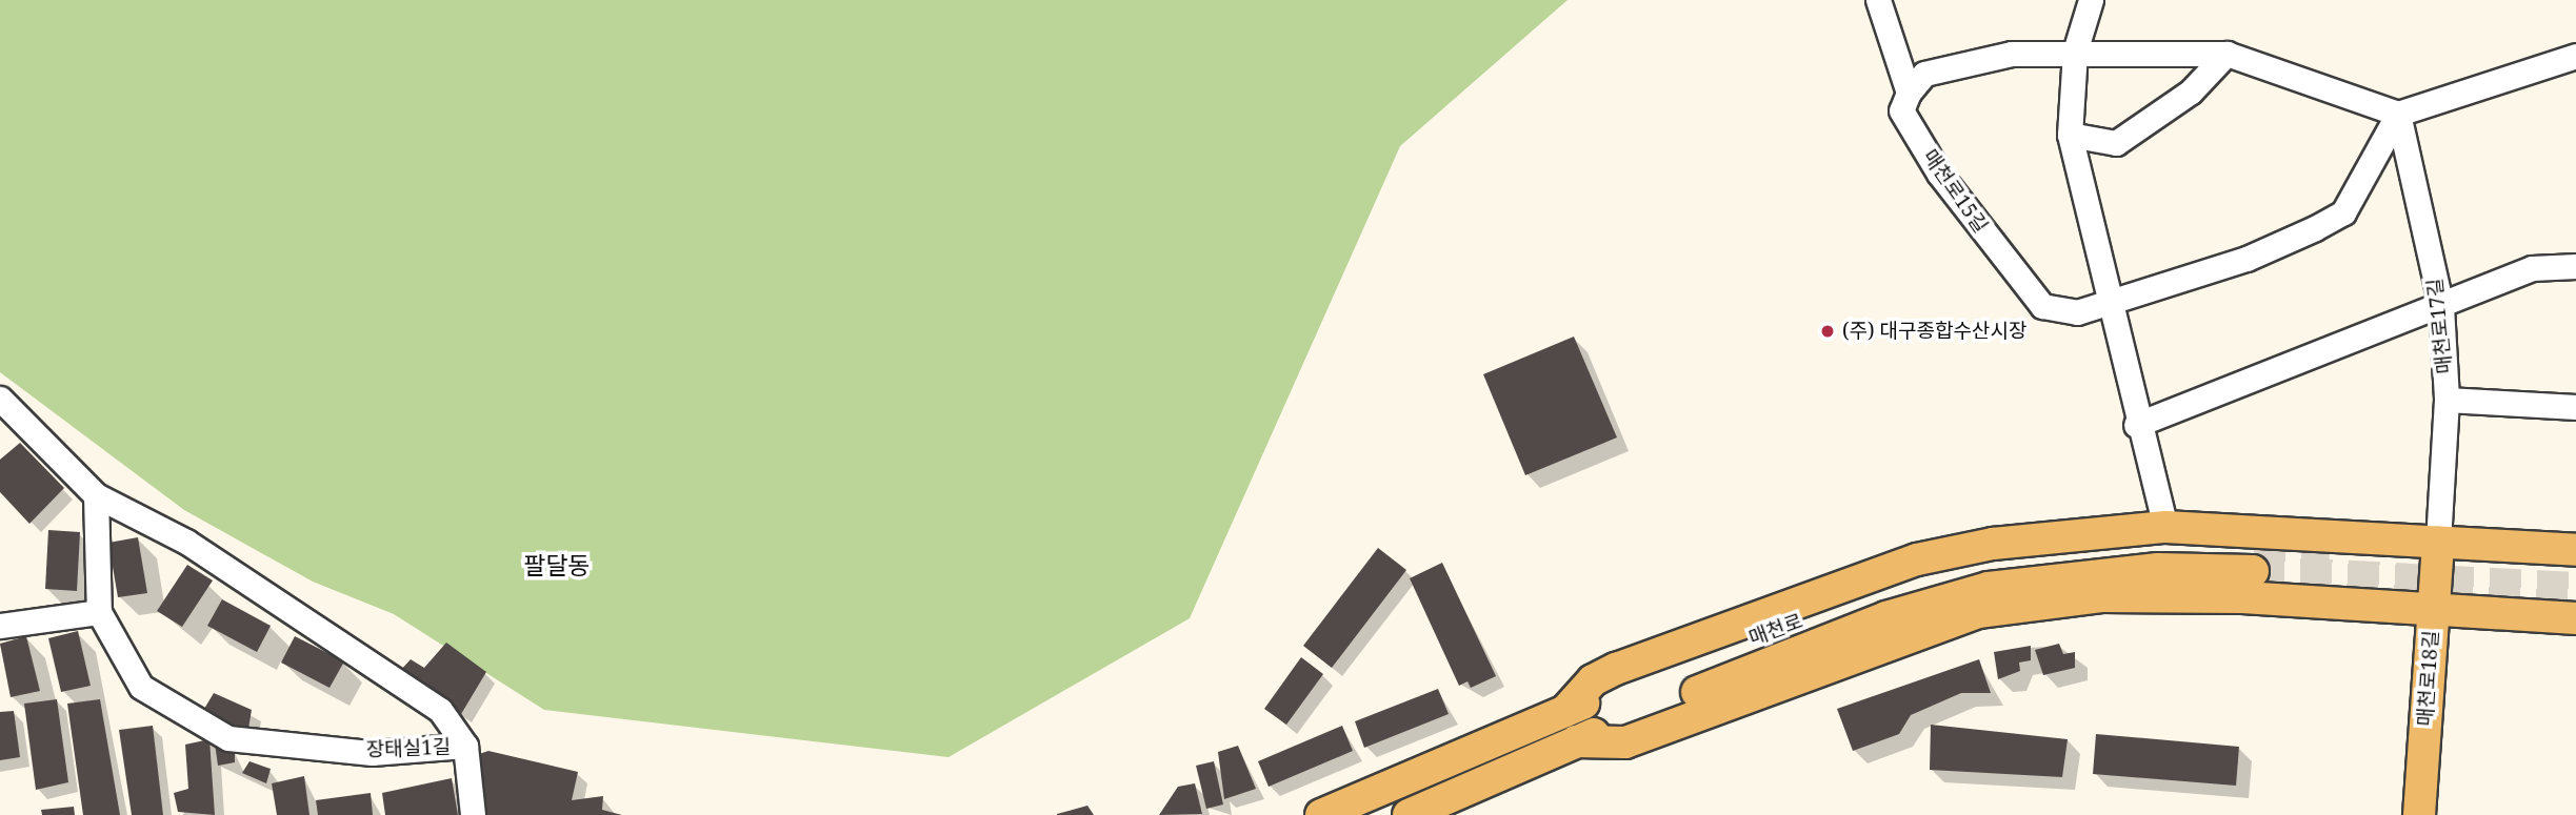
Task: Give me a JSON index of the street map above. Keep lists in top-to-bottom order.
{
  "streets": {
    "main road": ["매천로", "매천로18길"],
    "street": ["매천로15길", "매천로17길", "장태실1길"]
  },
  "crossings": [
    ["매천로15길", "매천로17길"],
    ["매천로17길", "매천로18길"]
  ],
  "districts": ["팔달동"],
  "places": ["(주) 대구종합수산시장"]
}
